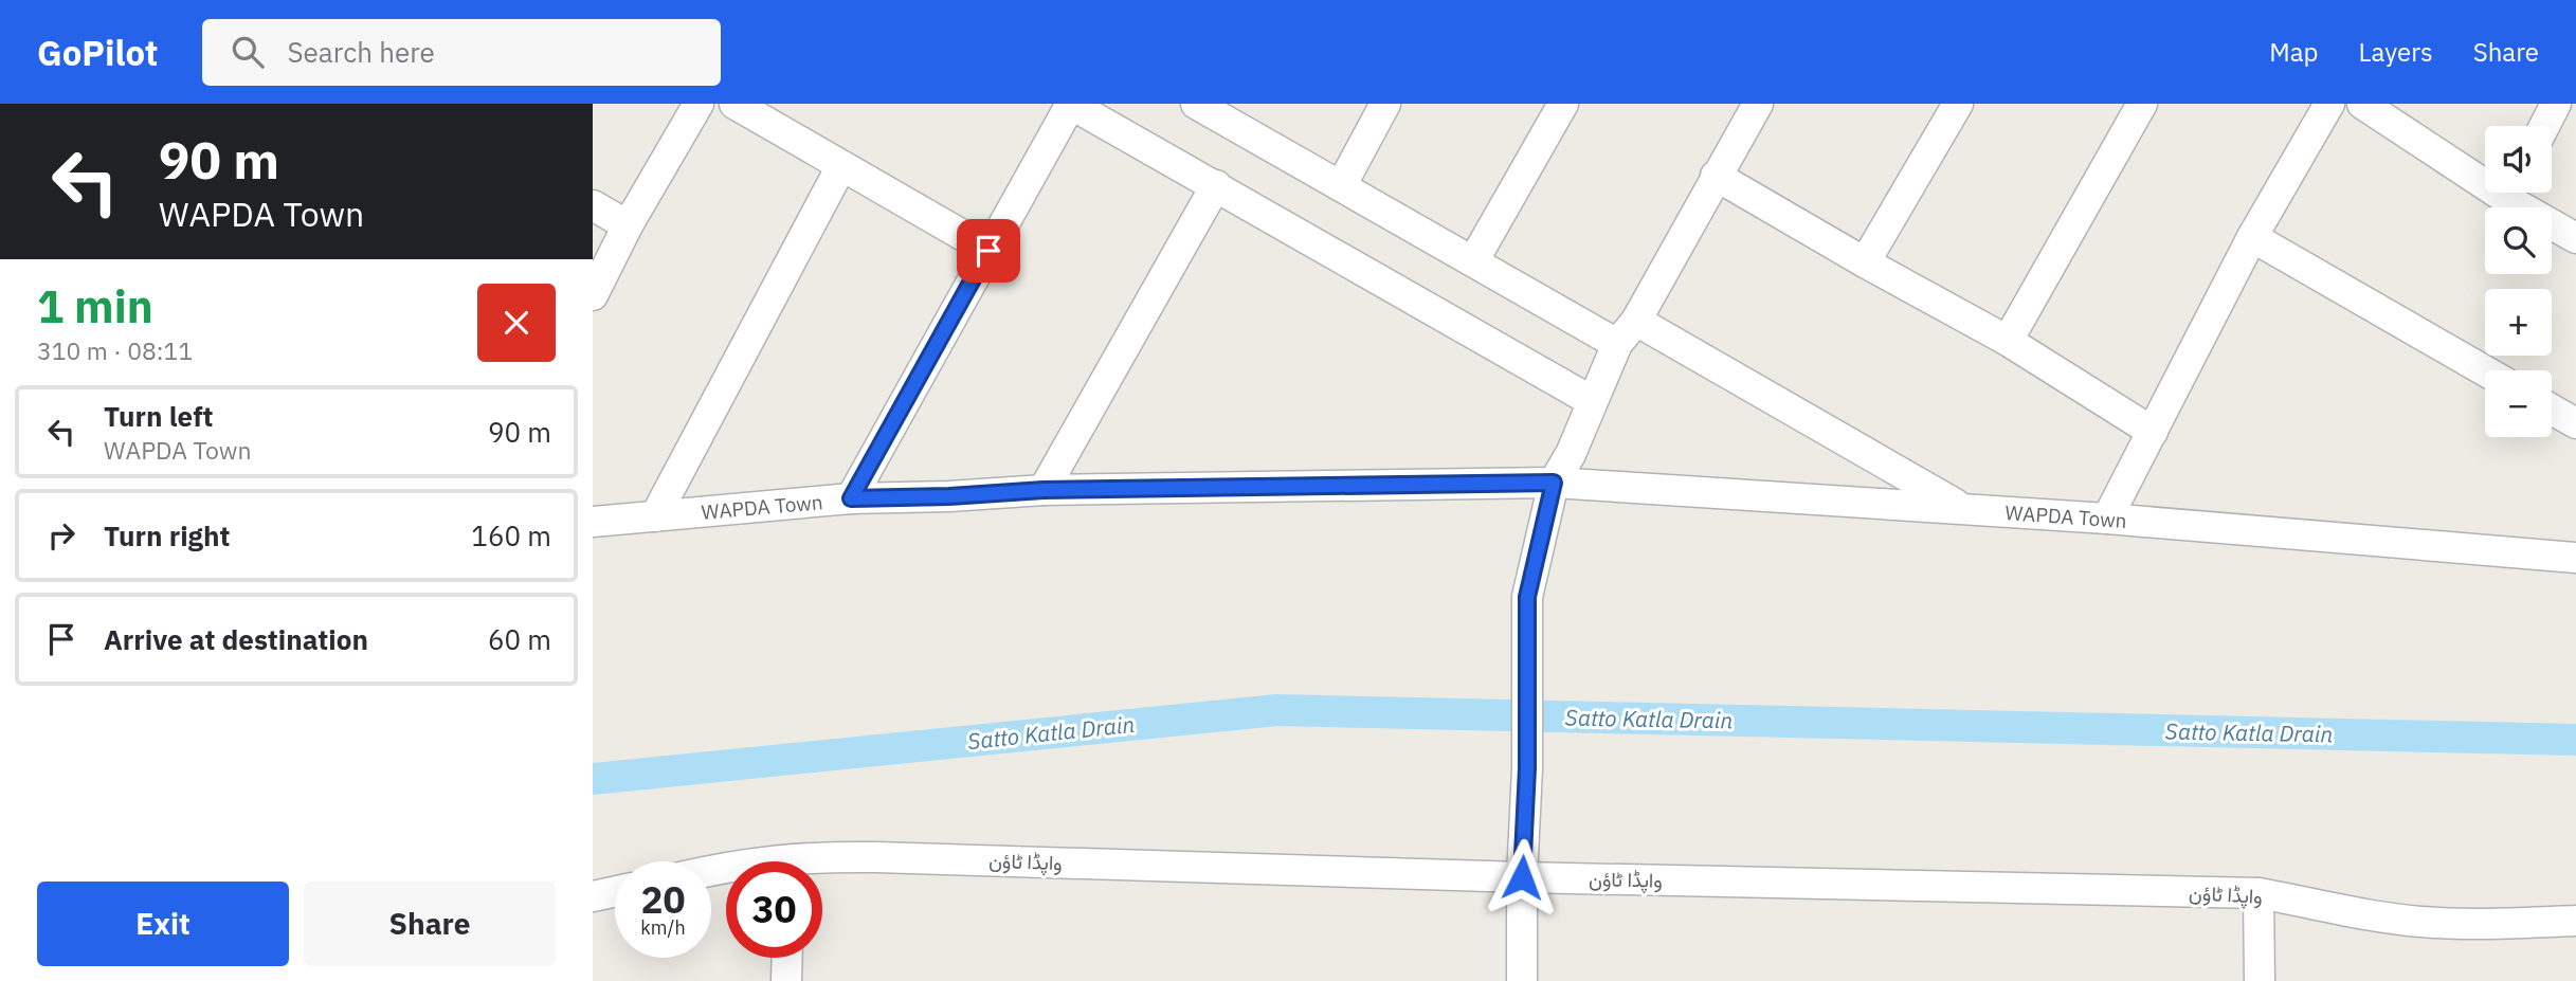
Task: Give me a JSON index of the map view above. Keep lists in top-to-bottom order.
{
  "streets": {
    "street": ["WAPDA Town", "واپڈا ٹاؤن"]
  },
  "water": ["Satto Katla Drain"],
  "page": {
    "header": "GoPilot",
    "search": "Search here",
    "nav": ["Map", "Layers", "Share"],
    "turn": ["90 m", "WAPDA Town"],
    "map_buttons": ["+", "−"],
    "heading": ["1 min", "310 m · 08:11"],
    "list": [
      {
        "name": "Turn left",
        "note": "WAPDA Town",
        "value": "90 m"
      },
      {
        "name": "Turn right",
        "value": "160 m"
      },
      {
        "name": "Arrive at destination",
        "value": "60 m"
      }
    ],
    "speed": "20 km/h",
    "limit": "30",
    "buttons": ["Exit", "Share"]
  }
}
